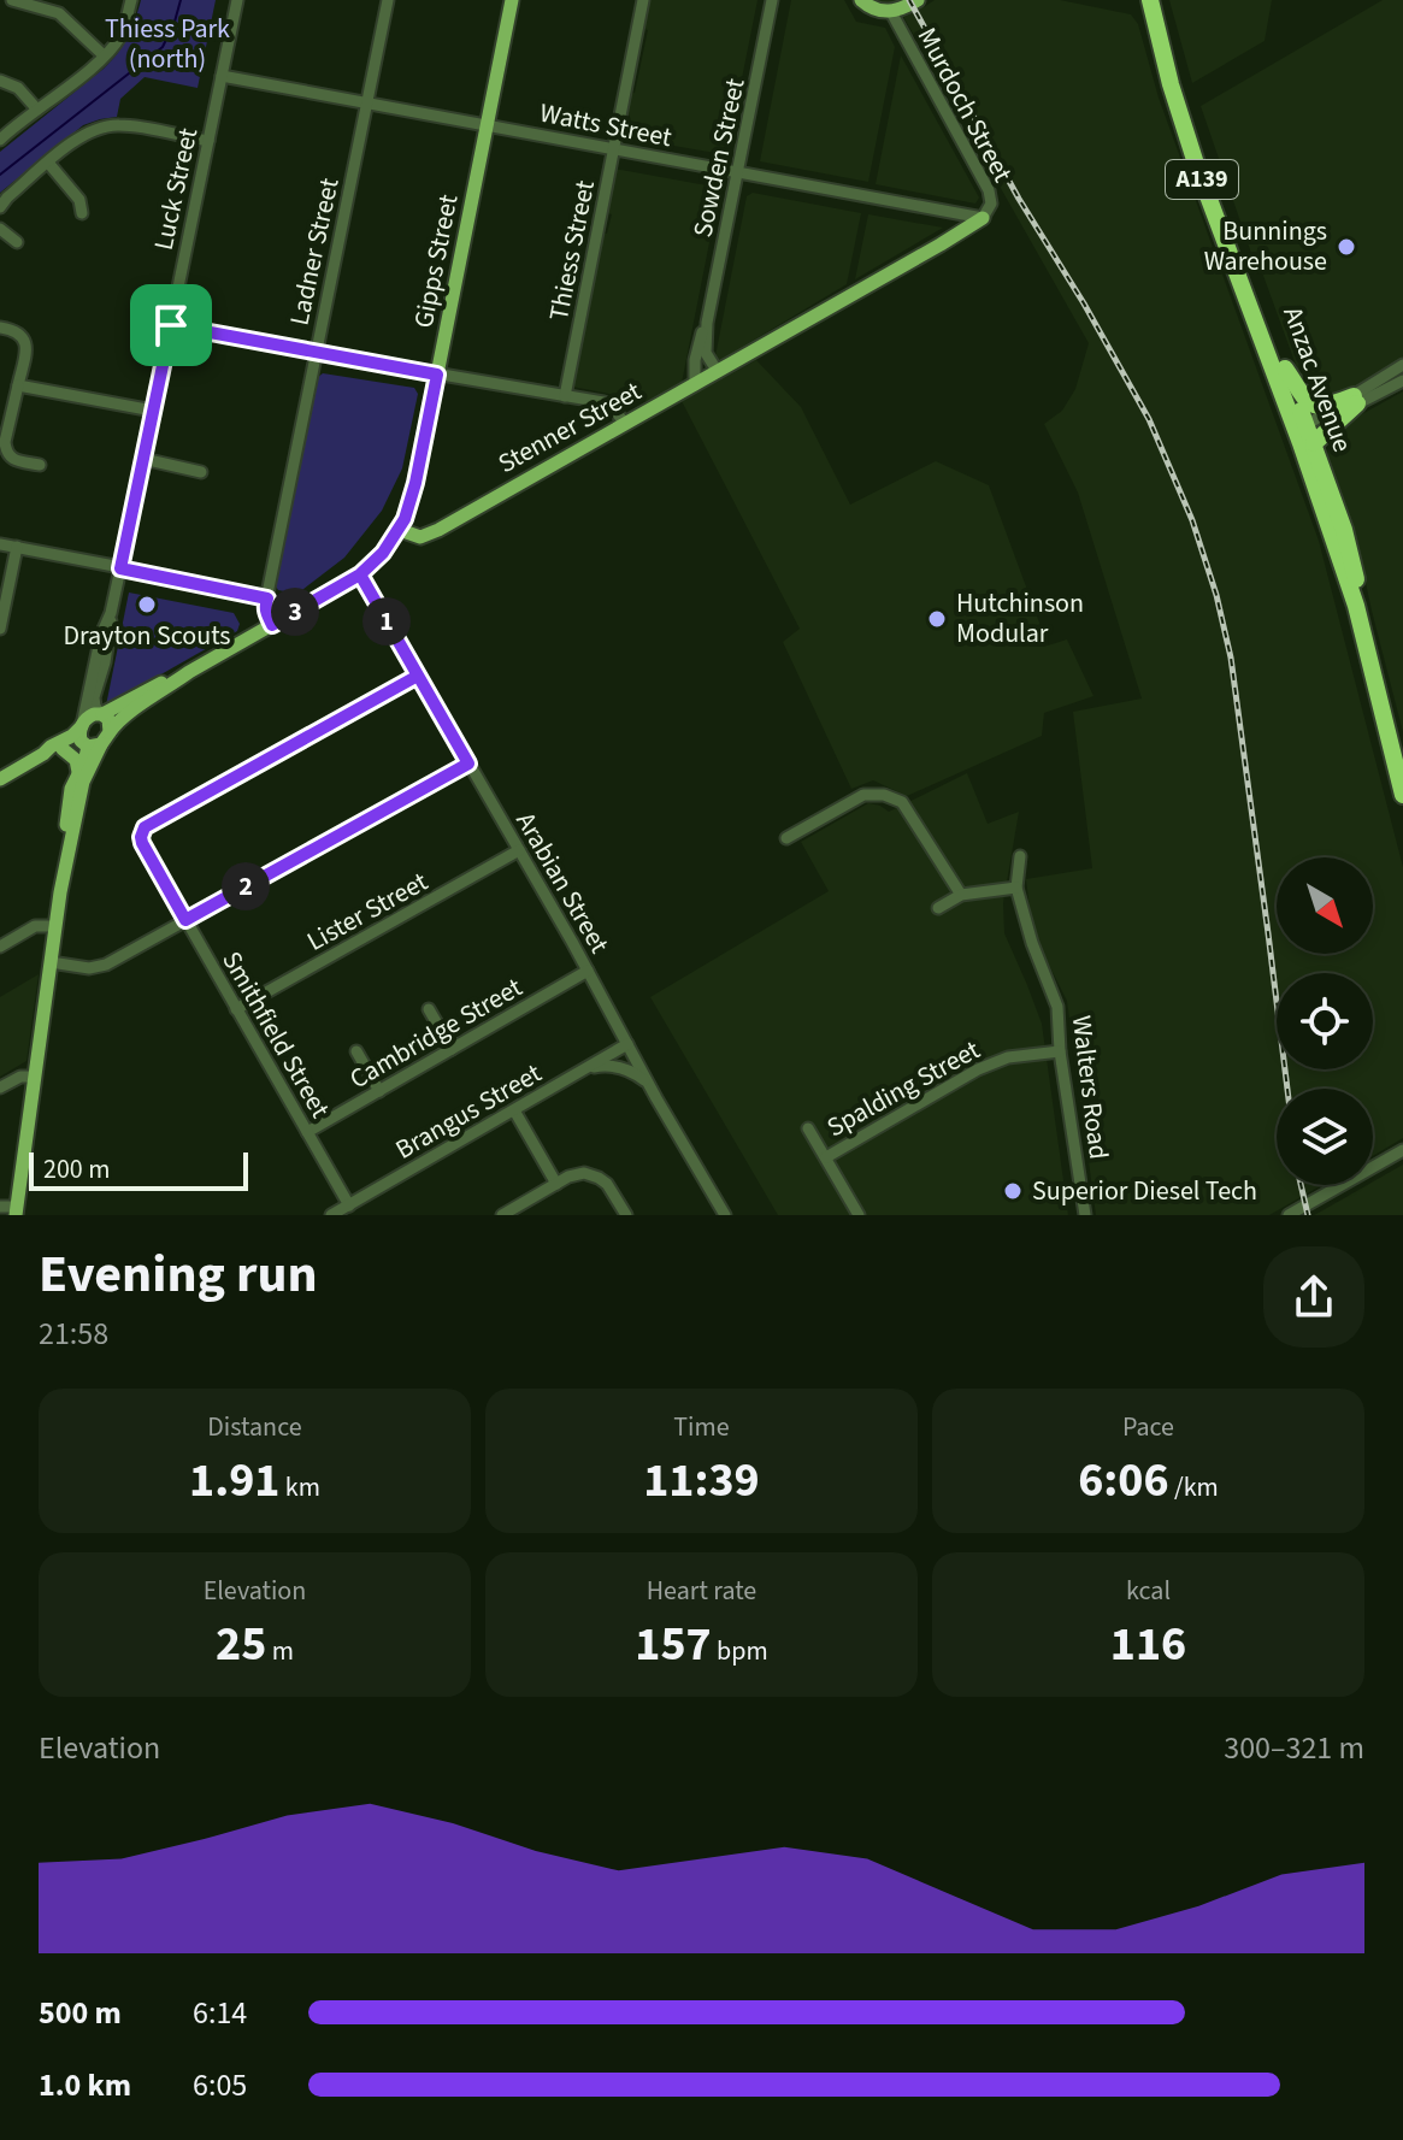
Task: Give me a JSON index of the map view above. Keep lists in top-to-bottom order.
{
  "streets": {
    "highway": ["A139", "Anzac Avenue"],
    "main road": ["Gipps Street", "Stenner Street"],
    "street": [
      "Murdoch Street",
      "Watts Street",
      "Sowden Street",
      "Luck Street",
      "Thiess Street",
      "Ladner Street",
      "Arabian Street",
      "Lister Street",
      "Cambridge Street",
      "Smithfield Street",
      "Walters Road",
      "Spalding Street",
      "Brangus Street"
    ]
  },
  "crossings": [
    ["Murdoch Street", "Watts Street"],
    ["Murdoch Street", "Stenner Street"],
    ["Watts Street", "Sowden Street"],
    ["Watts Street", "Luck Street"],
    ["Watts Street", "Thiess Street"],
    ["Watts Street", "Ladner Street"],
    ["Watts Street", "Gipps Street"],
    ["Watts Street", "Stenner Street"],
    ["Sowden Street", "Stenner Street"],
    ["Gipps Street", "Stenner Street"],
    ["Arabian Street", "Lister Street"],
    ["Arabian Street", "Cambridge Street"],
    ["Arabian Street", "Smithfield Street"],
    ["Arabian Street", "Brangus Street"],
    ["Lister Street", "Smithfield Street"],
    ["Cambridge Street", "Smithfield Street"],
    ["Smithfield Street", "Brangus Street"],
    ["Walters Road", "Spalding Street"]
  ],
  "parks": ["Thiess Park (north)"],
  "places": [
    "Bunnings Warehouse",
    "Drayton Scouts",
    "Hutchinson Modular",
    "Superior Diesel Tech"
  ],
  "scale_bar": "200 m",
  "north": "bottom right",
  "page": {
    "pins": ["3", "1", "2"],
    "scale": "200 m",
    "heading": ["Evening run", "21:58"],
    "stats": [
      ["Distance", "1.91 km"],
      ["Time", "11:39"],
      ["Pace", "6:06 /km"],
      ["Elevation", "25 m"],
      ["Heart rate", "157 bpm"],
      ["kcal", "116"]
    ],
    "chart": ["Elevation", "300–321 m"],
    "list": [
      {
        "name": "500 m",
        "note": "6:14"
      },
      {
        "name": "1.0 km",
        "note": "6:05"
      }
    ]
  }
}
